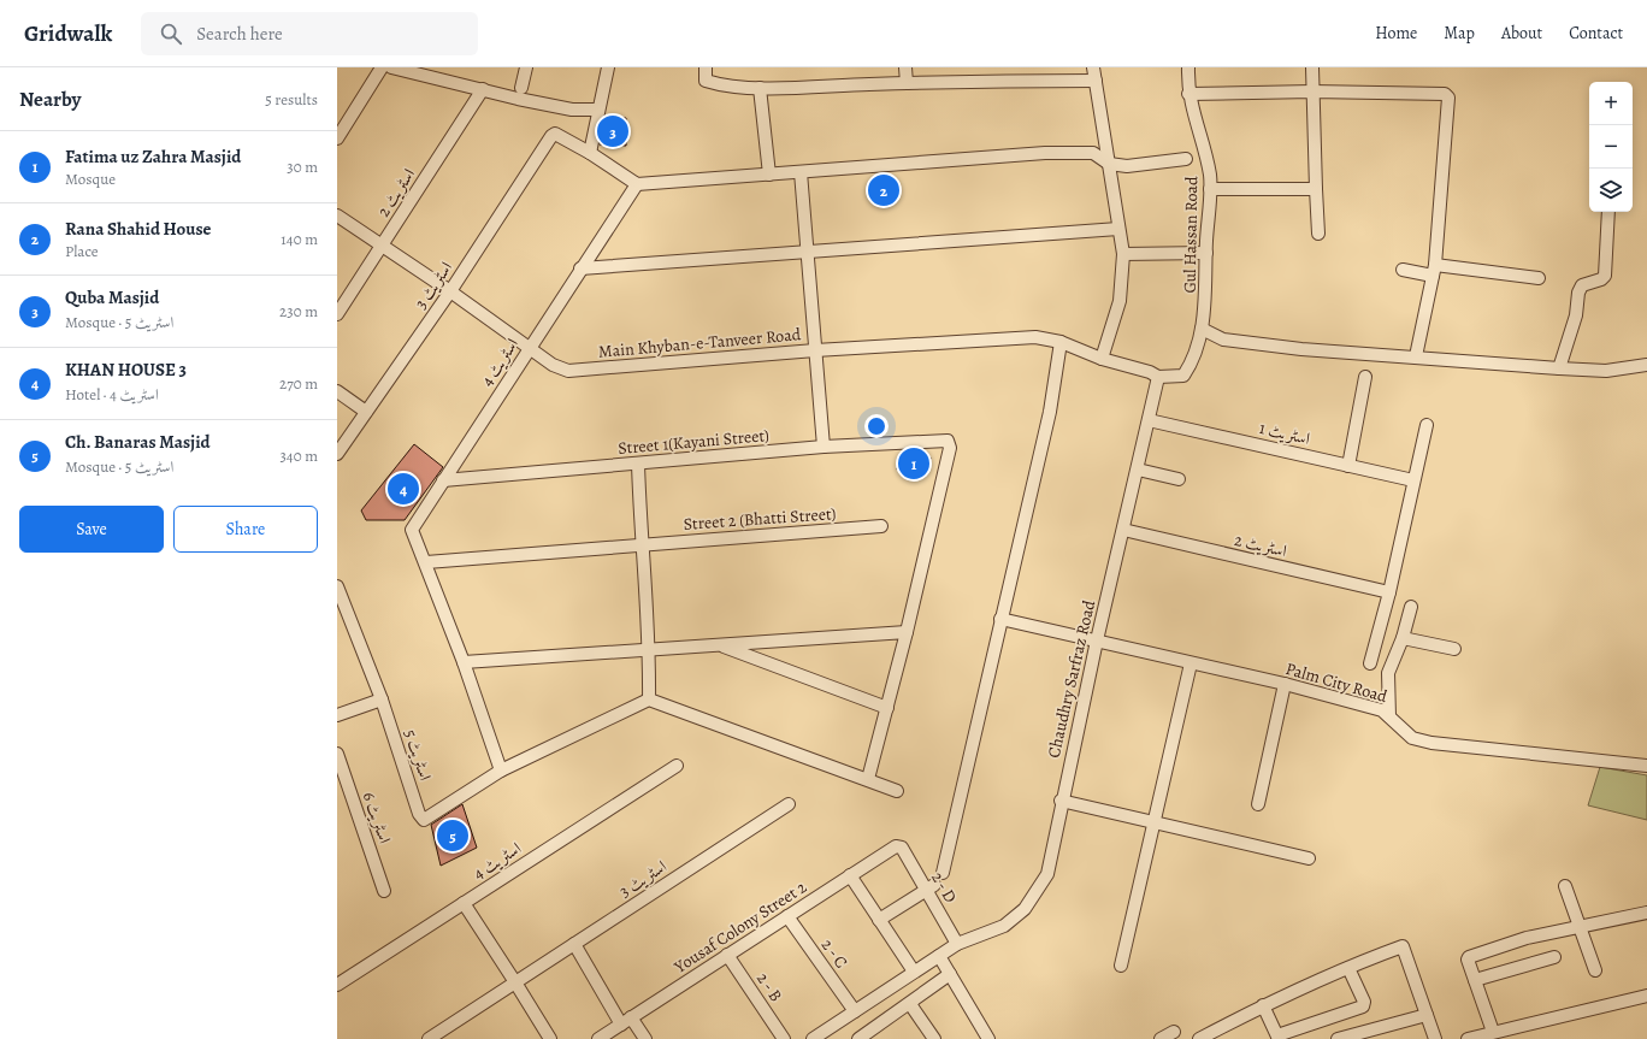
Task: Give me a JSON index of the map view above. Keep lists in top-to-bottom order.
{
  "streets": {
    "street": [
      "اسٹریٹ 2",
      "Gul Hassan Road",
      "اسٹریٹ 3",
      "Main Khyban-e-Tanveer Road",
      "اسٹریٹ 4",
      "اسٹریٹ 1",
      "Street 1(Kayani Street)",
      "Street 2 (Bhatti Street)",
      "Chaudhry Sarfraz Road",
      "Palm City Road",
      "اسٹریٹ 5",
      "اسٹریٹ 6",
      "2 - D",
      "Yousaf Colony Street 2",
      "2 - C",
      "2 - B"
    ]
  },
  "crossings": [
    ["اسٹریٹ 2", "Main Khyban-e-Tanveer Road"],
    ["اسٹریٹ 2", "Chaudhry Sarfraz Road"],
    ["Gul Hassan Road", "Main Khyban-e-Tanveer Road"],
    ["Gul Hassan Road", "Chaudhry Sarfraz Road"],
    ["اسٹریٹ 3", "Main Khyban-e-Tanveer Road"],
    ["Main Khyban-e-Tanveer Road", "اسٹریٹ 4"],
    ["Main Khyban-e-Tanveer Road", "Chaudhry Sarfraz Road"],
    ["اسٹریٹ 4", "Street 1(Kayani Street)"],
    ["اسٹریٹ 4", "Street 2 (Bhatti Street)"],
    ["اسٹریٹ 1", "Chaudhry Sarfraz Road"],
    ["Chaudhry Sarfraz Road", "Palm City Road"],
    ["Chaudhry Sarfraz Road", "2 - D"],
    ["Chaudhry Sarfraz Road", "2 - C"],
    ["2 - D", "Yousaf Colony Street 2"],
    ["Yousaf Colony Street 2", "2 - C"],
    ["Yousaf Colony Street 2", "2 - B"]
  ],
  "page": {
    "header": "Gridwalk",
    "search": "Search here",
    "nav": [
      "Home",
      "Map",
      "About",
      "Contact"
    ],
    "heading": ["Nearby", "5 results"],
    "map_buttons": ["+", "−"],
    "pins": [
      "3",
      "2",
      "1",
      "4",
      "5"
    ],
    "list": [
      {
        "mark": "1",
        "name": "Fatima uz Zahra Masjid",
        "note": "Mosque",
        "value": "30 m"
      },
      {
        "mark": "2",
        "name": "Rana Shahid House",
        "note": "Place",
        "value": "140 m"
      },
      {
        "mark": "3",
        "name": "Quba Masjid",
        "note": "Mosque · اسٹریٹ 5",
        "value": "230 m"
      },
      {
        "mark": "4",
        "name": "KHAN HOUSE 3",
        "note": "Hotel · اسٹریٹ 4",
        "value": "270 m"
      },
      {
        "mark": "5",
        "name": "Ch. Banaras Masjid",
        "note": "Mosque · اسٹریٹ 5",
        "value": "340 m"
      }
    ],
    "buttons": ["Save", "Share"]
  }
}
